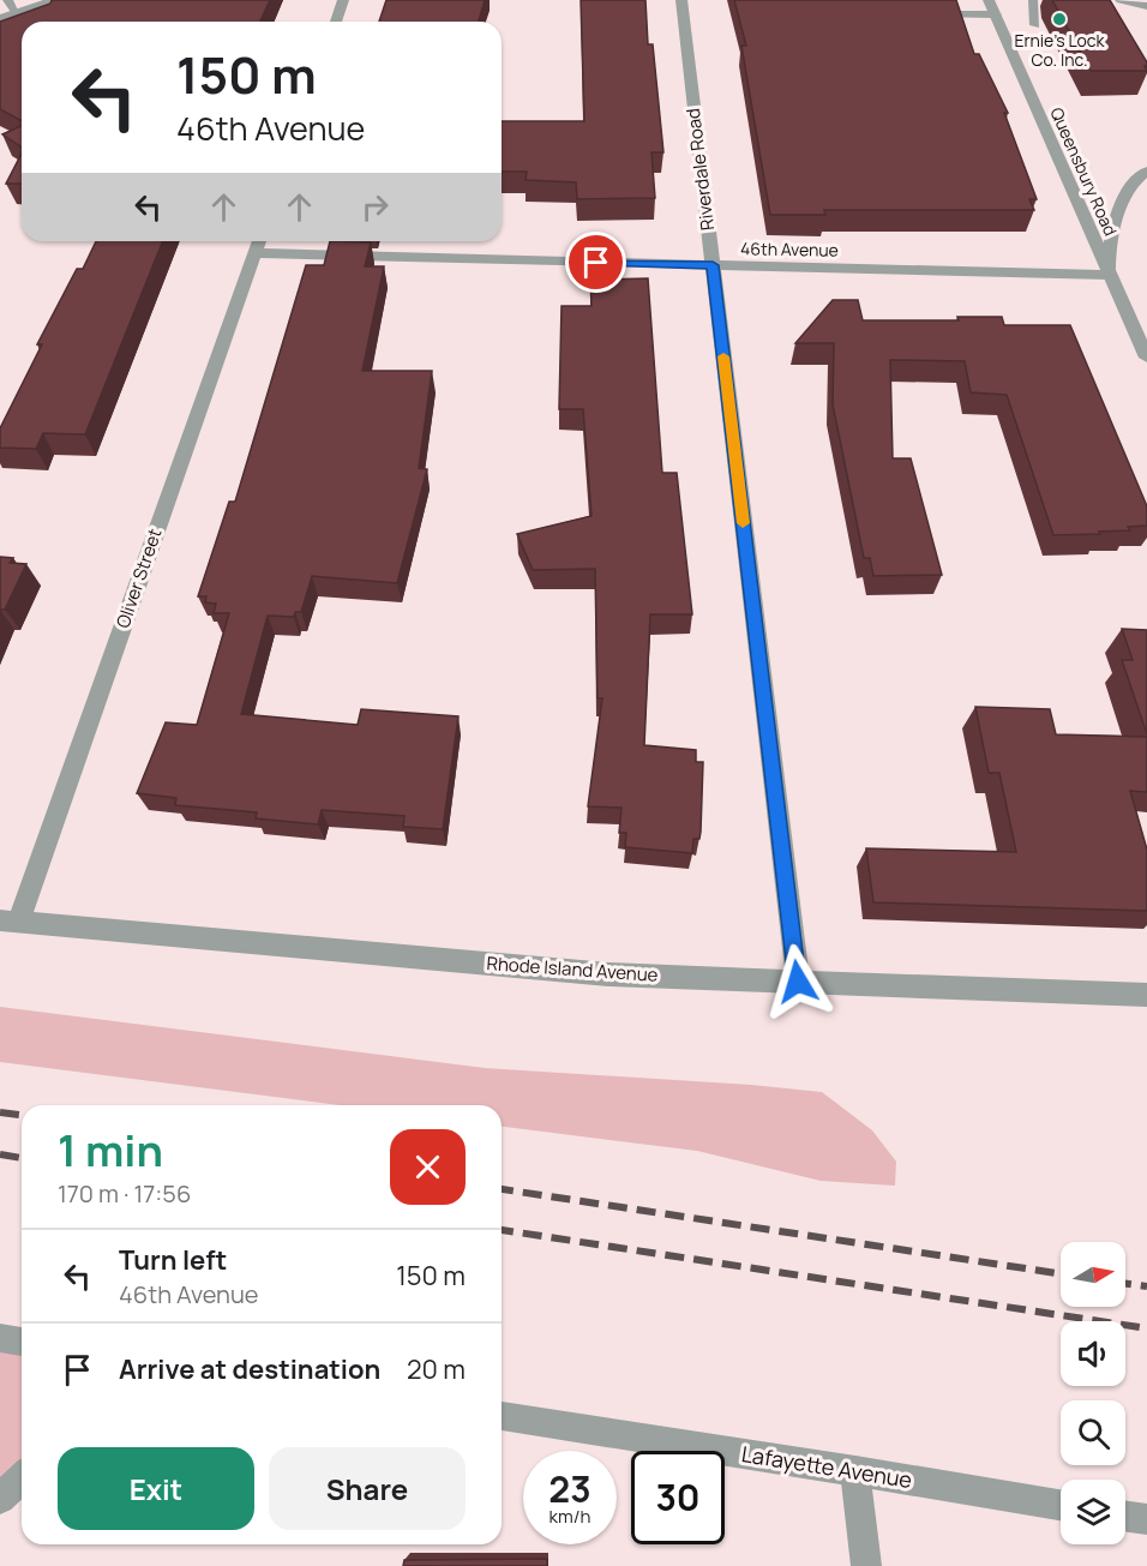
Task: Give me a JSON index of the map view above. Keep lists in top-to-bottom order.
{
  "streets": {
    "street": [
      "Riverdale Road",
      "Queensbury Road",
      "46th Avenue",
      "Oliver Street",
      "Rhode Island Avenue",
      "Lafayette Avenue"
    ]
  },
  "crossings": [
    ["Riverdale Road", "46th Avenue"],
    ["Riverdale Road", "Rhode Island Avenue"],
    ["Queensbury Road", "46th Avenue"],
    ["46th Avenue", "Oliver Street"],
    ["Oliver Street", "Rhode Island Avenue"]
  ],
  "places": ["Ernie's Lock Co. Inc."],
  "north": "right",
  "page": {
    "turn": ["150 m", "46th Avenue"],
    "heading": ["1 min", "170 m · 17:56"],
    "list": [
      {
        "name": "Turn left",
        "note": "46th Avenue",
        "value": "150 m"
      },
      {
        "name": "Arrive at destination",
        "value": "20 m"
      }
    ],
    "buttons": ["Exit", "Share"],
    "speed": "23 km/h",
    "limit": "30"
  }
}
